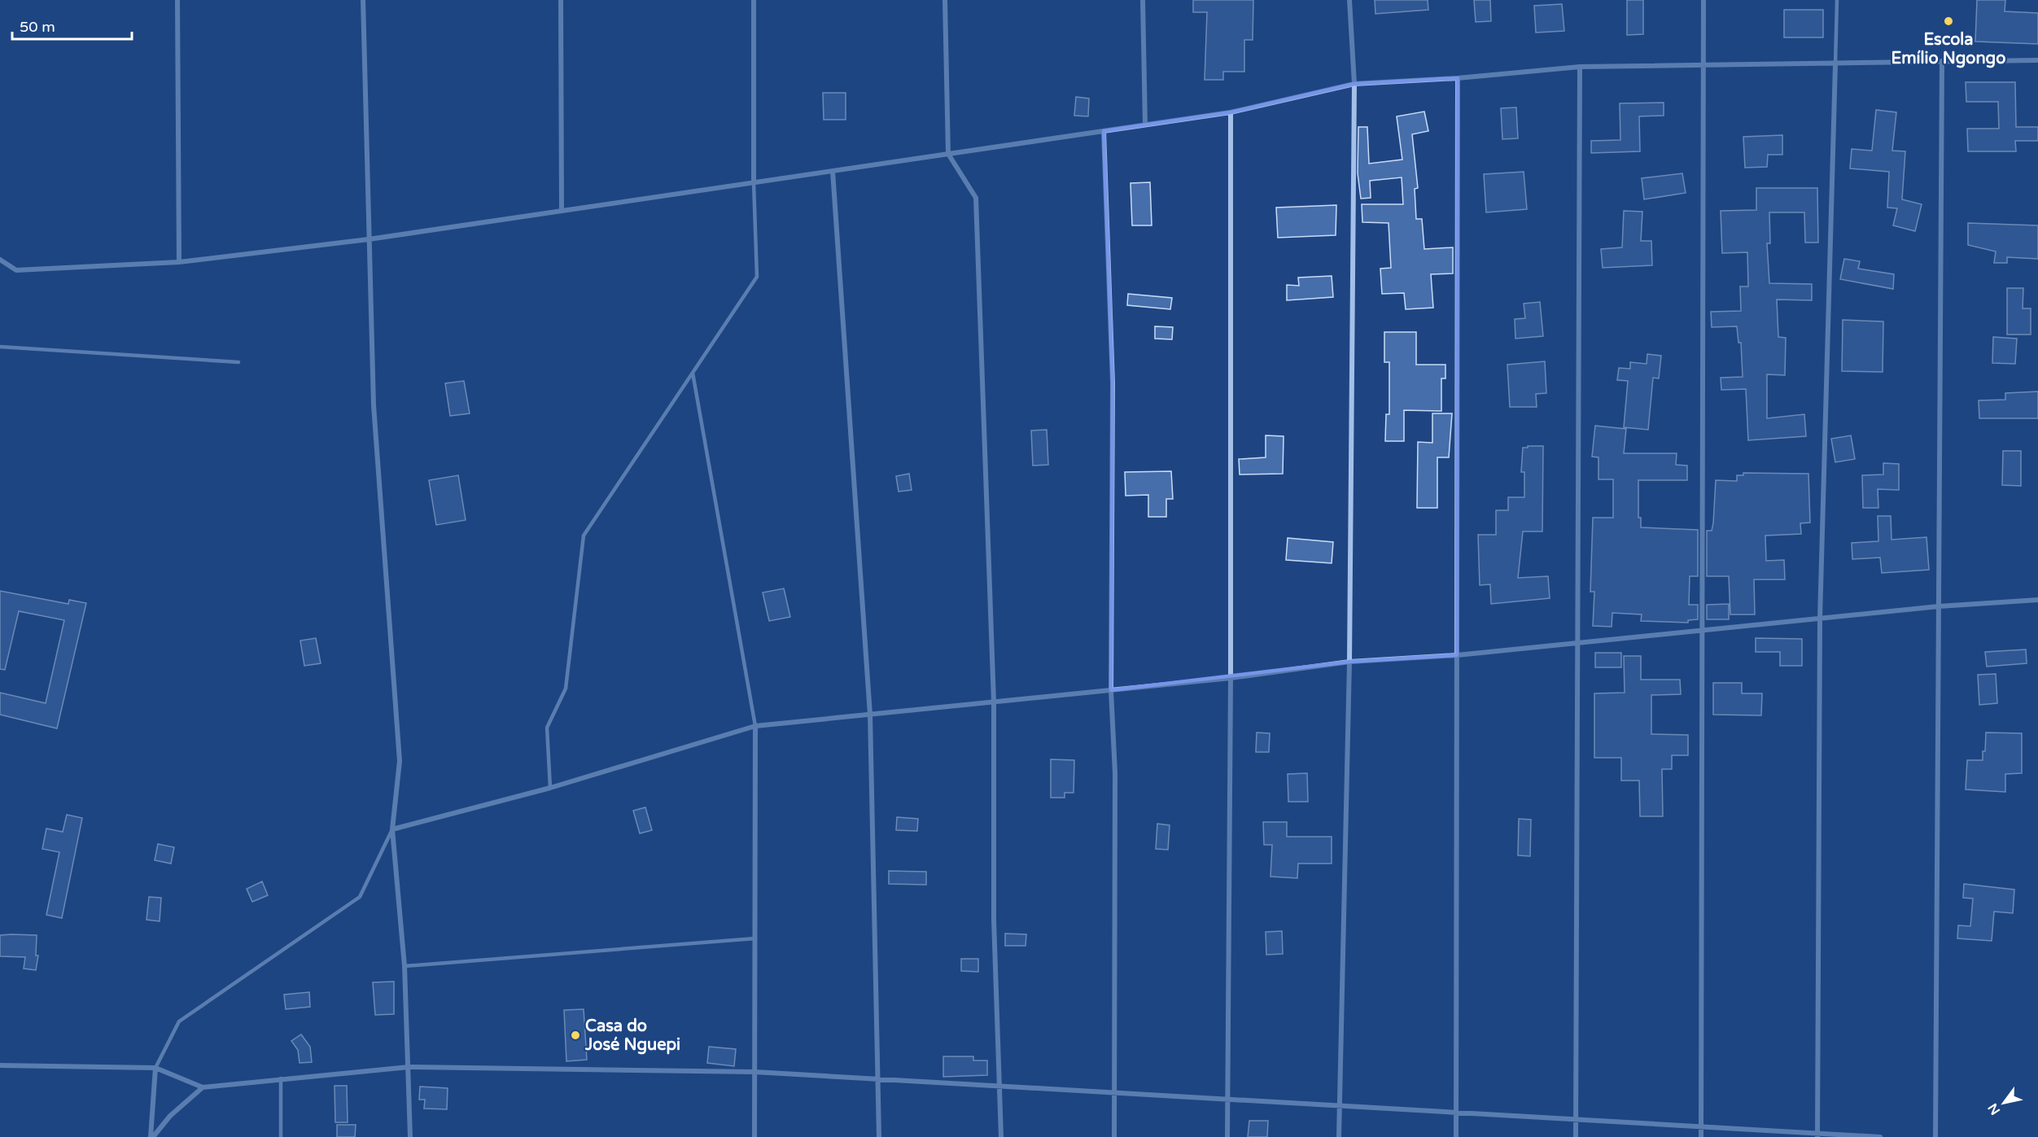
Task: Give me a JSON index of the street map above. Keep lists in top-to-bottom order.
{
  "places": ["Escola Emílio Ngongo", "Casa do José Nguepi"],
  "scale_bar": "50 m",
  "north": "bottom left"
}
